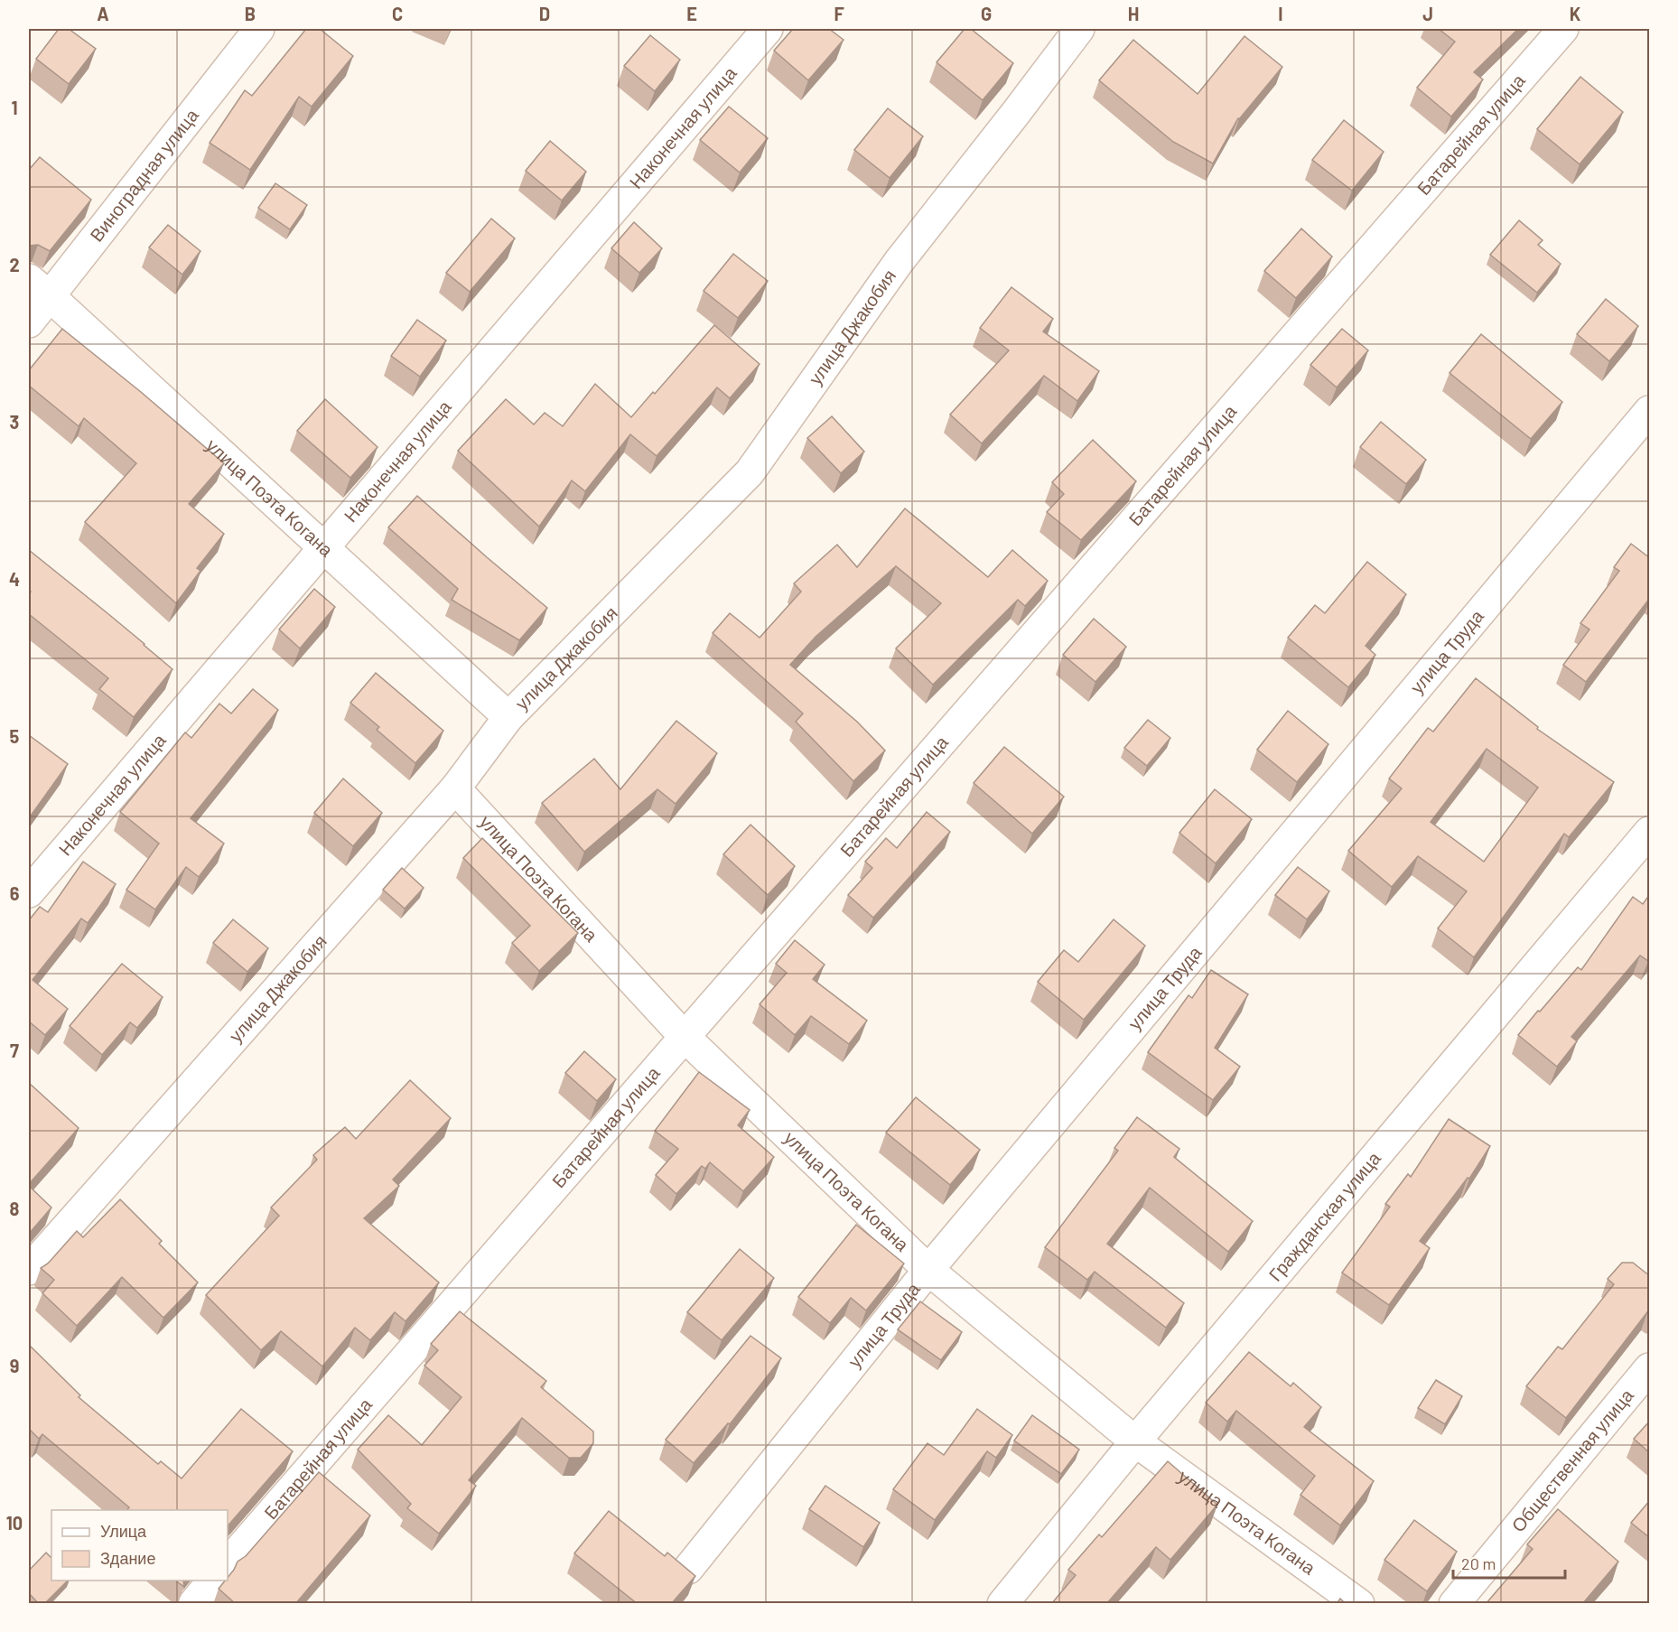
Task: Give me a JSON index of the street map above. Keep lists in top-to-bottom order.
{
  "streets": {
    "street": [
      "Наконечная улица",
      "Батарейная улица",
      "Виноградная улица",
      "улица Джакобия",
      "улица Поэта Когана",
      "улица Труда",
      "Гражданская улица",
      "Общественная улица"
    ]
  },
  "crossings": [
    ["Наконечная улица", "улица Поэта Когана"],
    ["Батарейная улица", "улица Поэта Когана"],
    ["Виноградная улица", "улица Поэта Когана"],
    ["улица Джакобия", "улица Поэта Когана"],
    ["улица Поэта Когана", "улица Труда"],
    ["улица Поэта Когана", "Гражданская улица"]
  ],
  "legend": ["Улица", "Здание"],
  "scale_bar": "20 m",
  "grid": {
    "columns": [
      "A",
      "B",
      "C",
      "D",
      "E",
      "F",
      "G",
      "H",
      "I",
      "J",
      "K"
    ],
    "rows": [
      "1",
      "2",
      "3",
      "4",
      "5",
      "6",
      "7",
      "8",
      "9",
      "10"
    ]
  }
}
